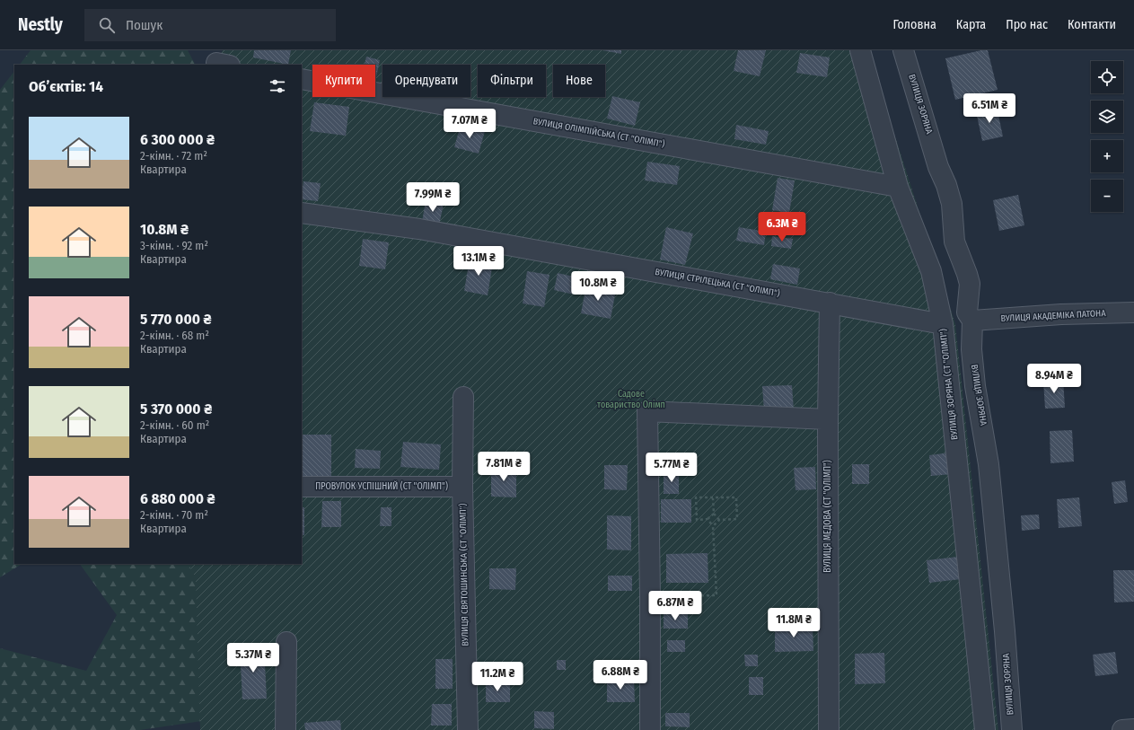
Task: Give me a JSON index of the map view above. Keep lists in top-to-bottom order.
{
  "streets": {
    "street": [
      "ВУЛИЦЯ ЗОРЯНА",
      "ВУЛИЦЯ ОЛІМПІЙСЬКА (СТ \"ОЛІМП\")",
      "ВУЛИЦЯ СТРІЛЕЦЬКА (СТ \"ОЛІМП\")",
      "ВУЛИЦЯ АКАДЕМІКА ПАТОНА",
      "ВУЛИЦЯ ЗОРЯНА (СТ \"ОЛІМП\")",
      "ПРОВУЛОК УСПІШНИЙ (СТ \"ОЛІМП\")",
      "ВУЛИЦЯ МЕДОВА (СТ \"ОЛІМП\")",
      "ВУЛИЦЯ СВЯТОШИНСЬКА (СТ \"ОЛІМП\")"
    ]
  },
  "crossings": [
    ["ВУЛИЦЯ ЗОРЯНА", "ВУЛИЦЯ АКАДЕМІКА ПАТОНА"],
    ["ВУЛИЦЯ ОЛІМПІЙСЬКА (СТ \"ОЛІМП\")", "ВУЛИЦЯ ЗОРЯНА (СТ \"ОЛІМП\")"],
    ["ВУЛИЦЯ СТРІЛЕЦЬКА (СТ \"ОЛІМП\")", "ВУЛИЦЯ ЗОРЯНА (СТ \"ОЛІМП\")"],
    ["ВУЛИЦЯ СТРІЛЕЦЬКА (СТ \"ОЛІМП\")", "ВУЛИЦЯ МЕДОВА (СТ \"ОЛІМП\")"],
    ["ПРОВУЛОК УСПІШНИЙ (СТ \"ОЛІМП\")", "ВУЛИЦЯ СВЯТОШИНСЬКА (СТ \"ОЛІМП\")"]
  ],
  "parks": ["Садове товариство Олімп"],
  "page": {
    "header": "Nestly",
    "search": "Пошук",
    "nav": [
      "Головна",
      "Карта",
      "Про нас",
      "Контакти"
    ],
    "map_buttons": ["+", "−"],
    "chip": [
      "Купити",
      "Орендувати",
      "Фільтри",
      "Нове"
    ],
    "heading": "Об’єктів: 14",
    "price": [
      "6.51M ₴",
      "7.07M ₴",
      "7.99M ₴",
      "6.3M ₴",
      "13.1M ₴",
      "10.8M ₴",
      "8.94M ₴",
      "7.81M ₴",
      "5.77M ₴",
      "6.87M ₴",
      "11.8M ₴",
      "5.37M ₴",
      "6.88M ₴",
      "11.2M ₴"
    ],
    "list": [
      {
        "name": "6 300 000 ₴",
        "note": "2-кімн. · 72 m² · Квартира"
      },
      {
        "name": "10.8M ₴",
        "note": "3-кімн. · 92 m² · Квартира"
      },
      {
        "name": "5 770 000 ₴",
        "note": "2-кімн. · 68 m² · Квартира"
      },
      {
        "name": "5 370 000 ₴",
        "note": "2-кімн. · 60 m² · Квартира"
      },
      {
        "name": "6 880 000 ₴",
        "note": "2-кімн. · 70 m² · Квартира"
      }
    ]
  }
}
